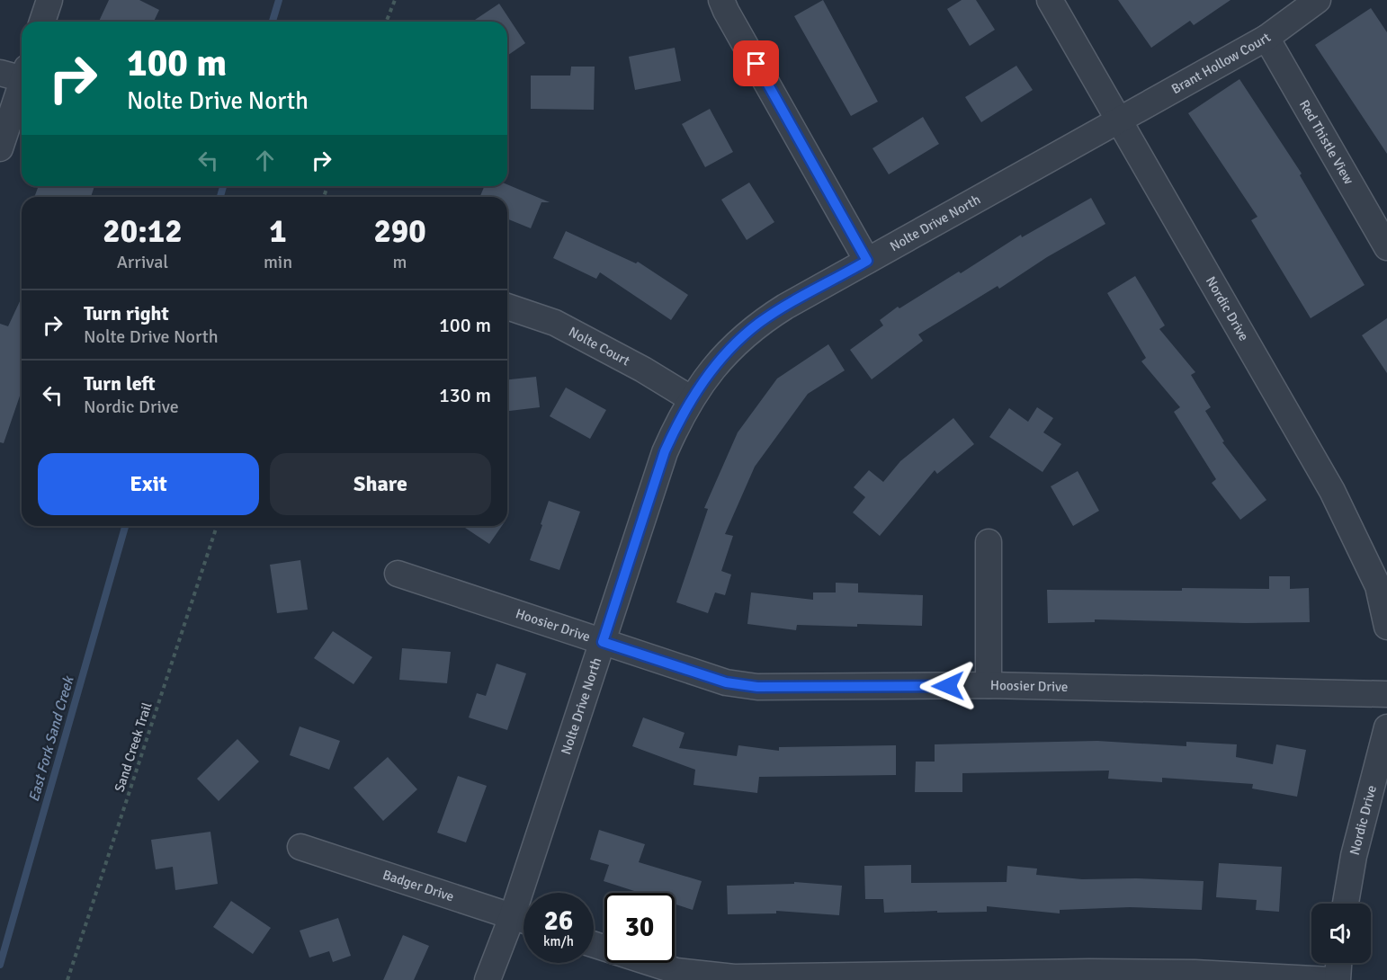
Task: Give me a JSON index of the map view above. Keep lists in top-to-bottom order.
{
  "streets": {
    "street": [
      "Brant Hollow Court",
      "Red Thistle View",
      "Nolte Drive North",
      "Nordic Drive",
      "Nolte Court",
      "Hoosier Drive",
      "Badger Drive"
    ],
    "path": ["Sand Creek Trail"]
  },
  "crossings": [
    ["Brant Hollow Court", "Red Thistle View"],
    ["Brant Hollow Court", "Nolte Drive North"],
    ["Brant Hollow Court", "Nordic Drive"],
    ["Nolte Drive North", "Nordic Drive"],
    ["Nolte Drive North", "Nolte Court"],
    ["Nolte Drive North", "Hoosier Drive"],
    ["Nolte Drive North", "Badger Drive"]
  ],
  "water": ["East Fork Sand Creek"],
  "page": {
    "turn": ["100 m", "Nolte Drive North"],
    "eta": [
      "20:12",
      "Arrival",
      "1",
      "min",
      "290",
      "m"
    ],
    "list": [
      {
        "name": "Turn right",
        "note": "Nolte Drive North",
        "value": "100 m"
      },
      {
        "name": "Turn left",
        "note": "Nordic Drive",
        "value": "130 m"
      }
    ],
    "buttons": ["Exit", "Share"],
    "speed": "26 km/h",
    "limit": "30"
  }
}
